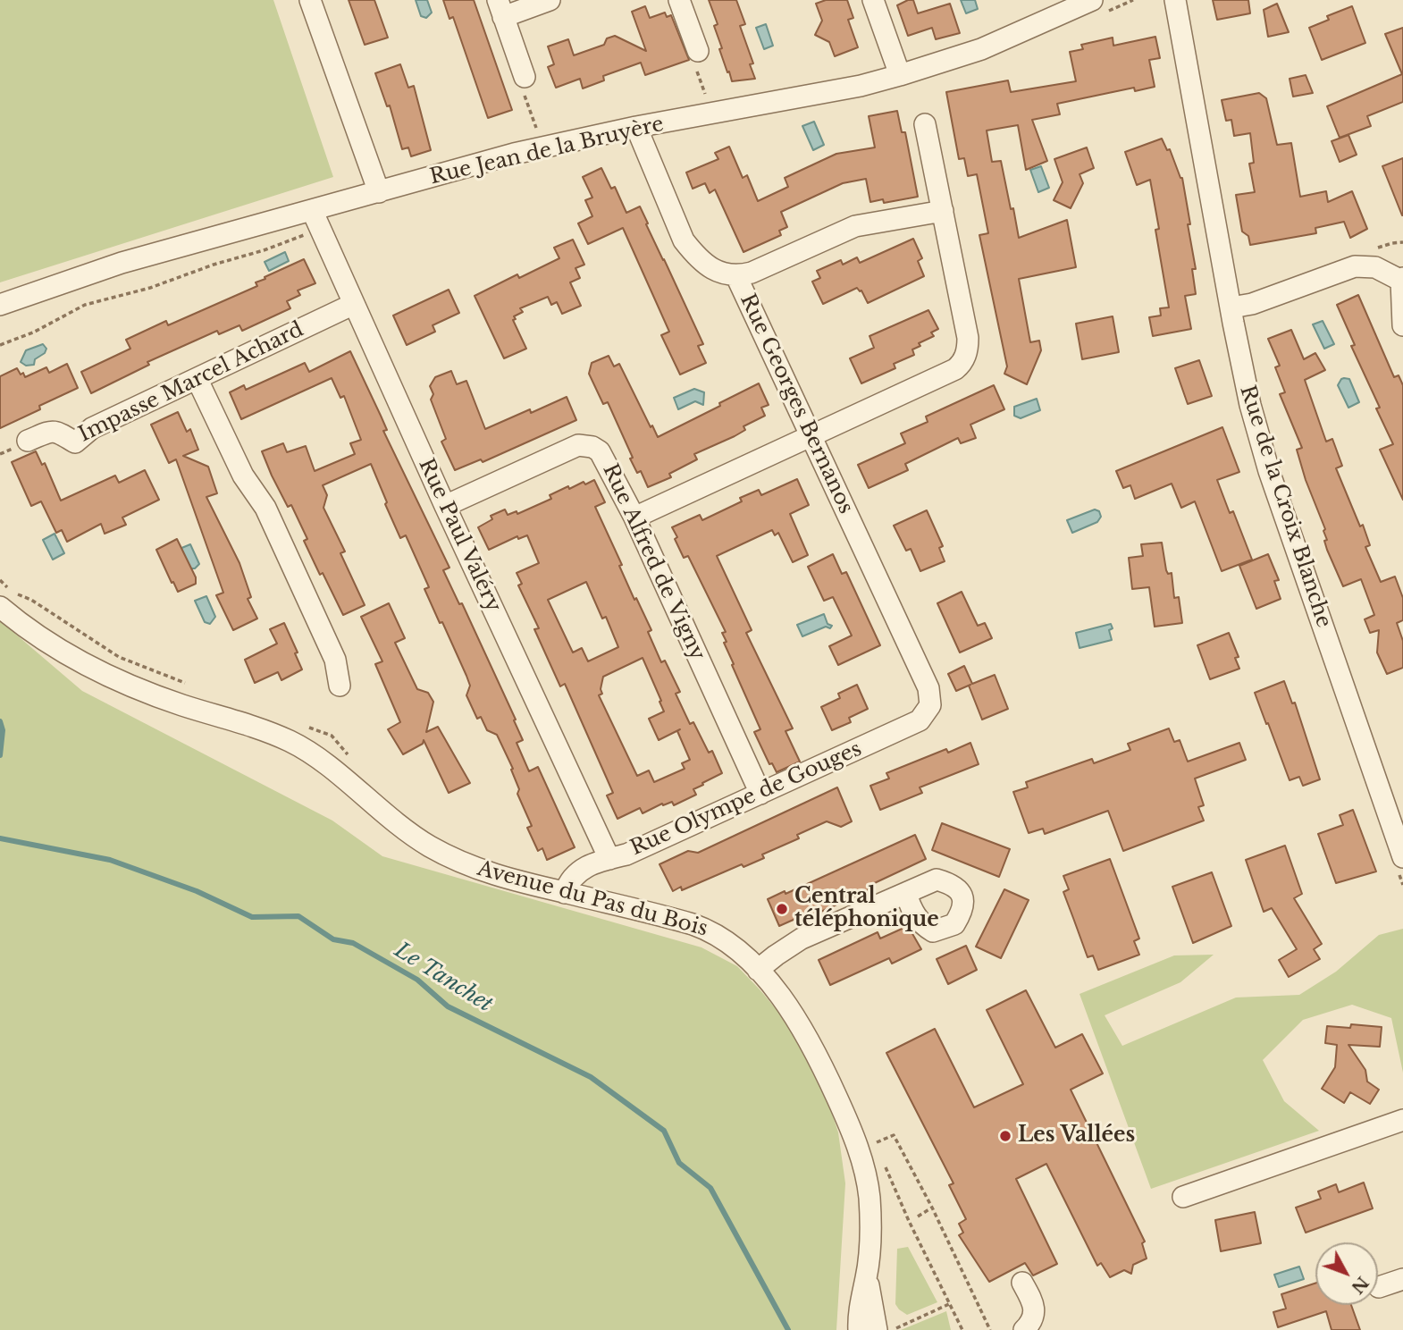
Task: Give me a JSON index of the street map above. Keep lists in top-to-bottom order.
{
  "streets": {
    "street": [
      "Rue Jean de la Bruyère",
      "Impasse Marcel Achard",
      "Rue Georges Bernanos",
      "Rue de la Croix Blanche",
      "Rue Paul Valéry",
      "Rue Alfred de Vigny",
      "Rue Olympe de Gouges",
      "Avenue du Pas du Bois"
    ]
  },
  "crossings": [
    ["Rue Jean de la Bruyère", "Rue Georges Bernanos"],
    ["Rue Jean de la Bruyère", "Rue Paul Valéry"],
    ["Impasse Marcel Achard", "Rue Paul Valéry"],
    ["Rue Georges Bernanos", "Rue Olympe de Gouges"],
    ["Rue Paul Valéry", "Rue Alfred de Vigny"],
    ["Rue Paul Valéry", "Rue Olympe de Gouges"],
    ["Rue Alfred de Vigny", "Rue Olympe de Gouges"],
    ["Rue Olympe de Gouges", "Avenue du Pas du Bois"]
  ],
  "water": ["Le Tanchet"],
  "places": ["Central téléphonique", "Les Vallées"],
  "north": "bottom right"
}
